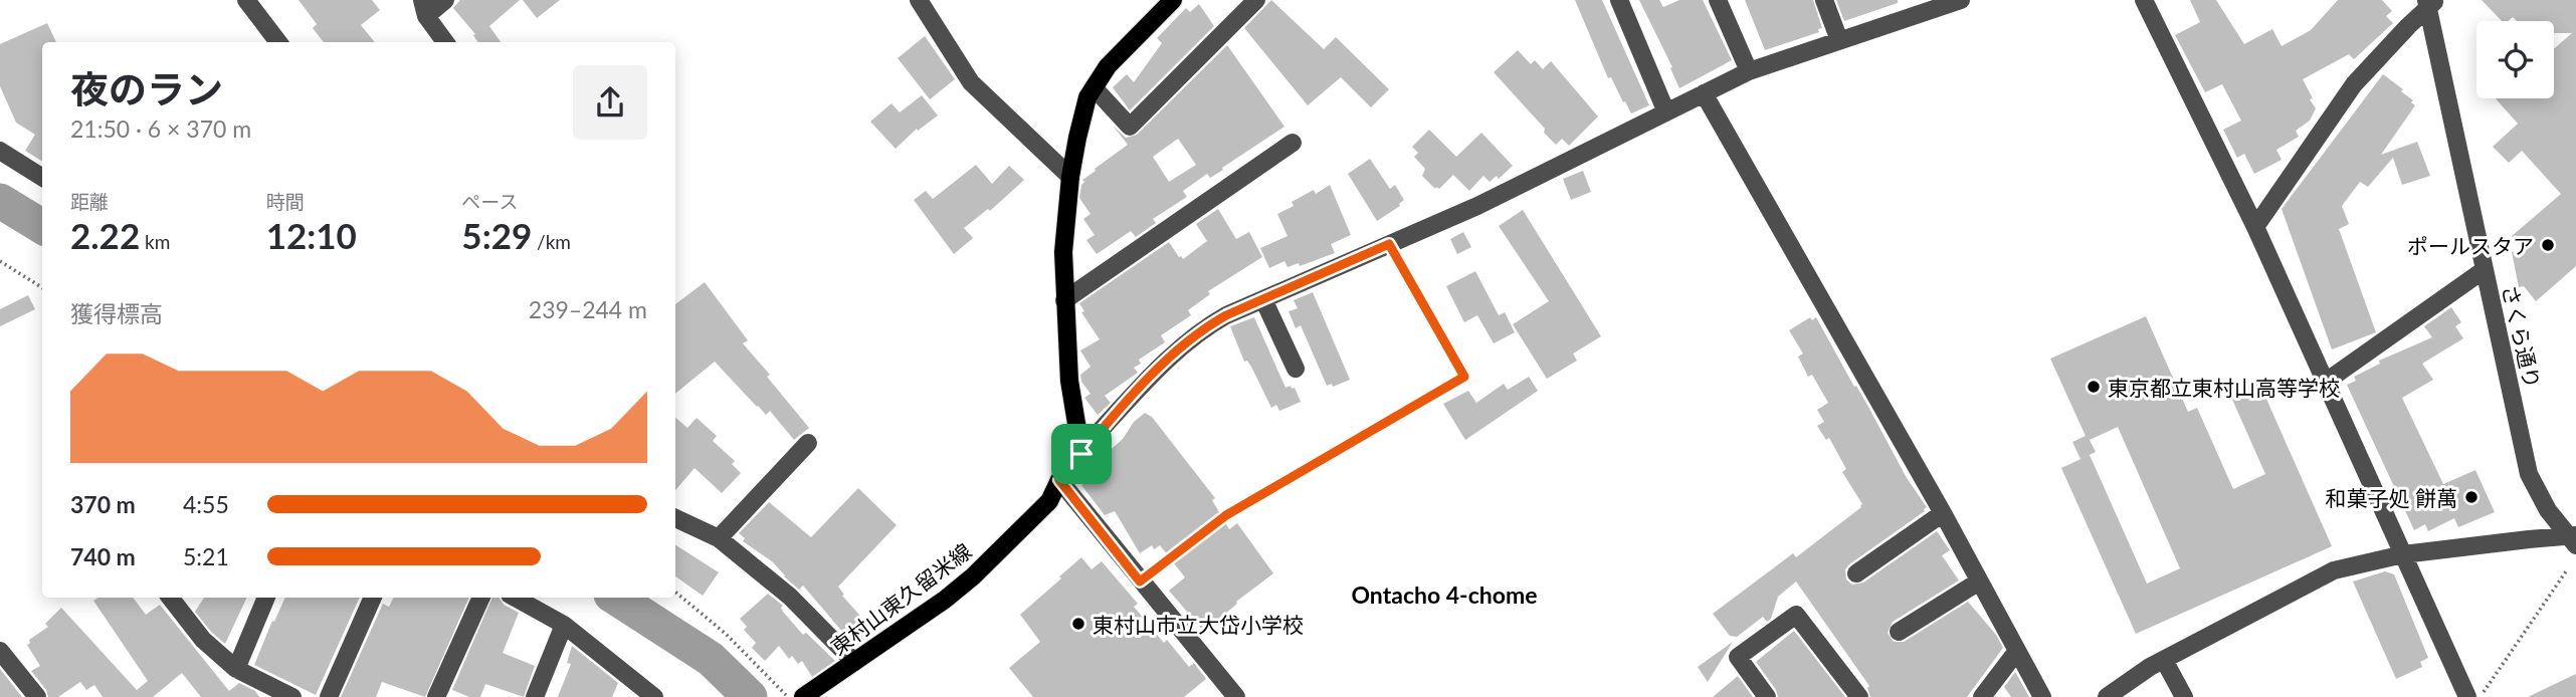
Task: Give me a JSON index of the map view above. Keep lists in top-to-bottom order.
{
  "streets": {
    "main road": ["東村山東久留米線"],
    "street": ["さくら通り"]
  },
  "districts": ["Ontacho 4-chome"],
  "places": [
    "ポールスタア",
    "東京都立東村山高等学校",
    "和菓子処 餅萬",
    "東村山市立大岱小学校"
  ],
  "page": {
    "heading": ["夜のラン", "21:50 · 6 × 370 m"],
    "stats": [
      ["距離", "2.22 km"],
      ["時間", "12:10"],
      ["ペース", "5:29 /km"]
    ],
    "chart": ["獲得標高", "239–244 m"],
    "list": [
      {
        "name": "370 m",
        "note": "4:55"
      },
      {
        "name": "740 m",
        "note": "5:21"
      }
    ]
  }
}
